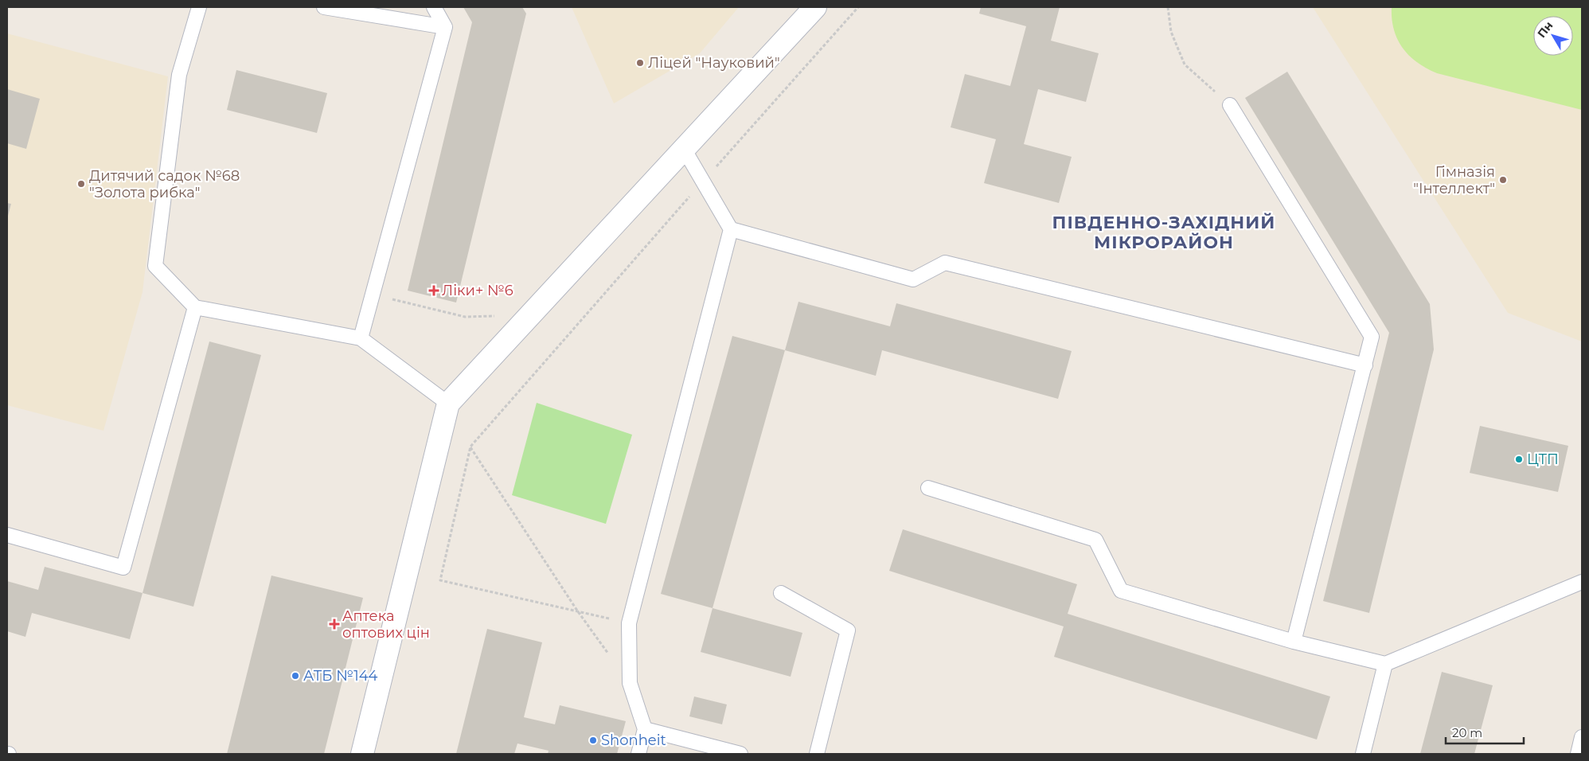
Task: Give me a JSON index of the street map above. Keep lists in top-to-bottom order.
{
  "districts": ["ПІВДЕННО-ЗАХІДНИЙ МІКРОРАЙОН"],
  "places": {
    "other": [
      "Ліцей \"Науковий\"",
      "Гімназія \"Інтеллект\"",
      "Дитячий садок №68 \"Золота рибка\"",
      "ЦТП",
      "АТБ №144",
      "Shonheit"
    ],
    "health": ["Ліки+ №6", "Аптека оптових цін"]
  },
  "scale_bar": "20 m",
  "north": "top left"
}
